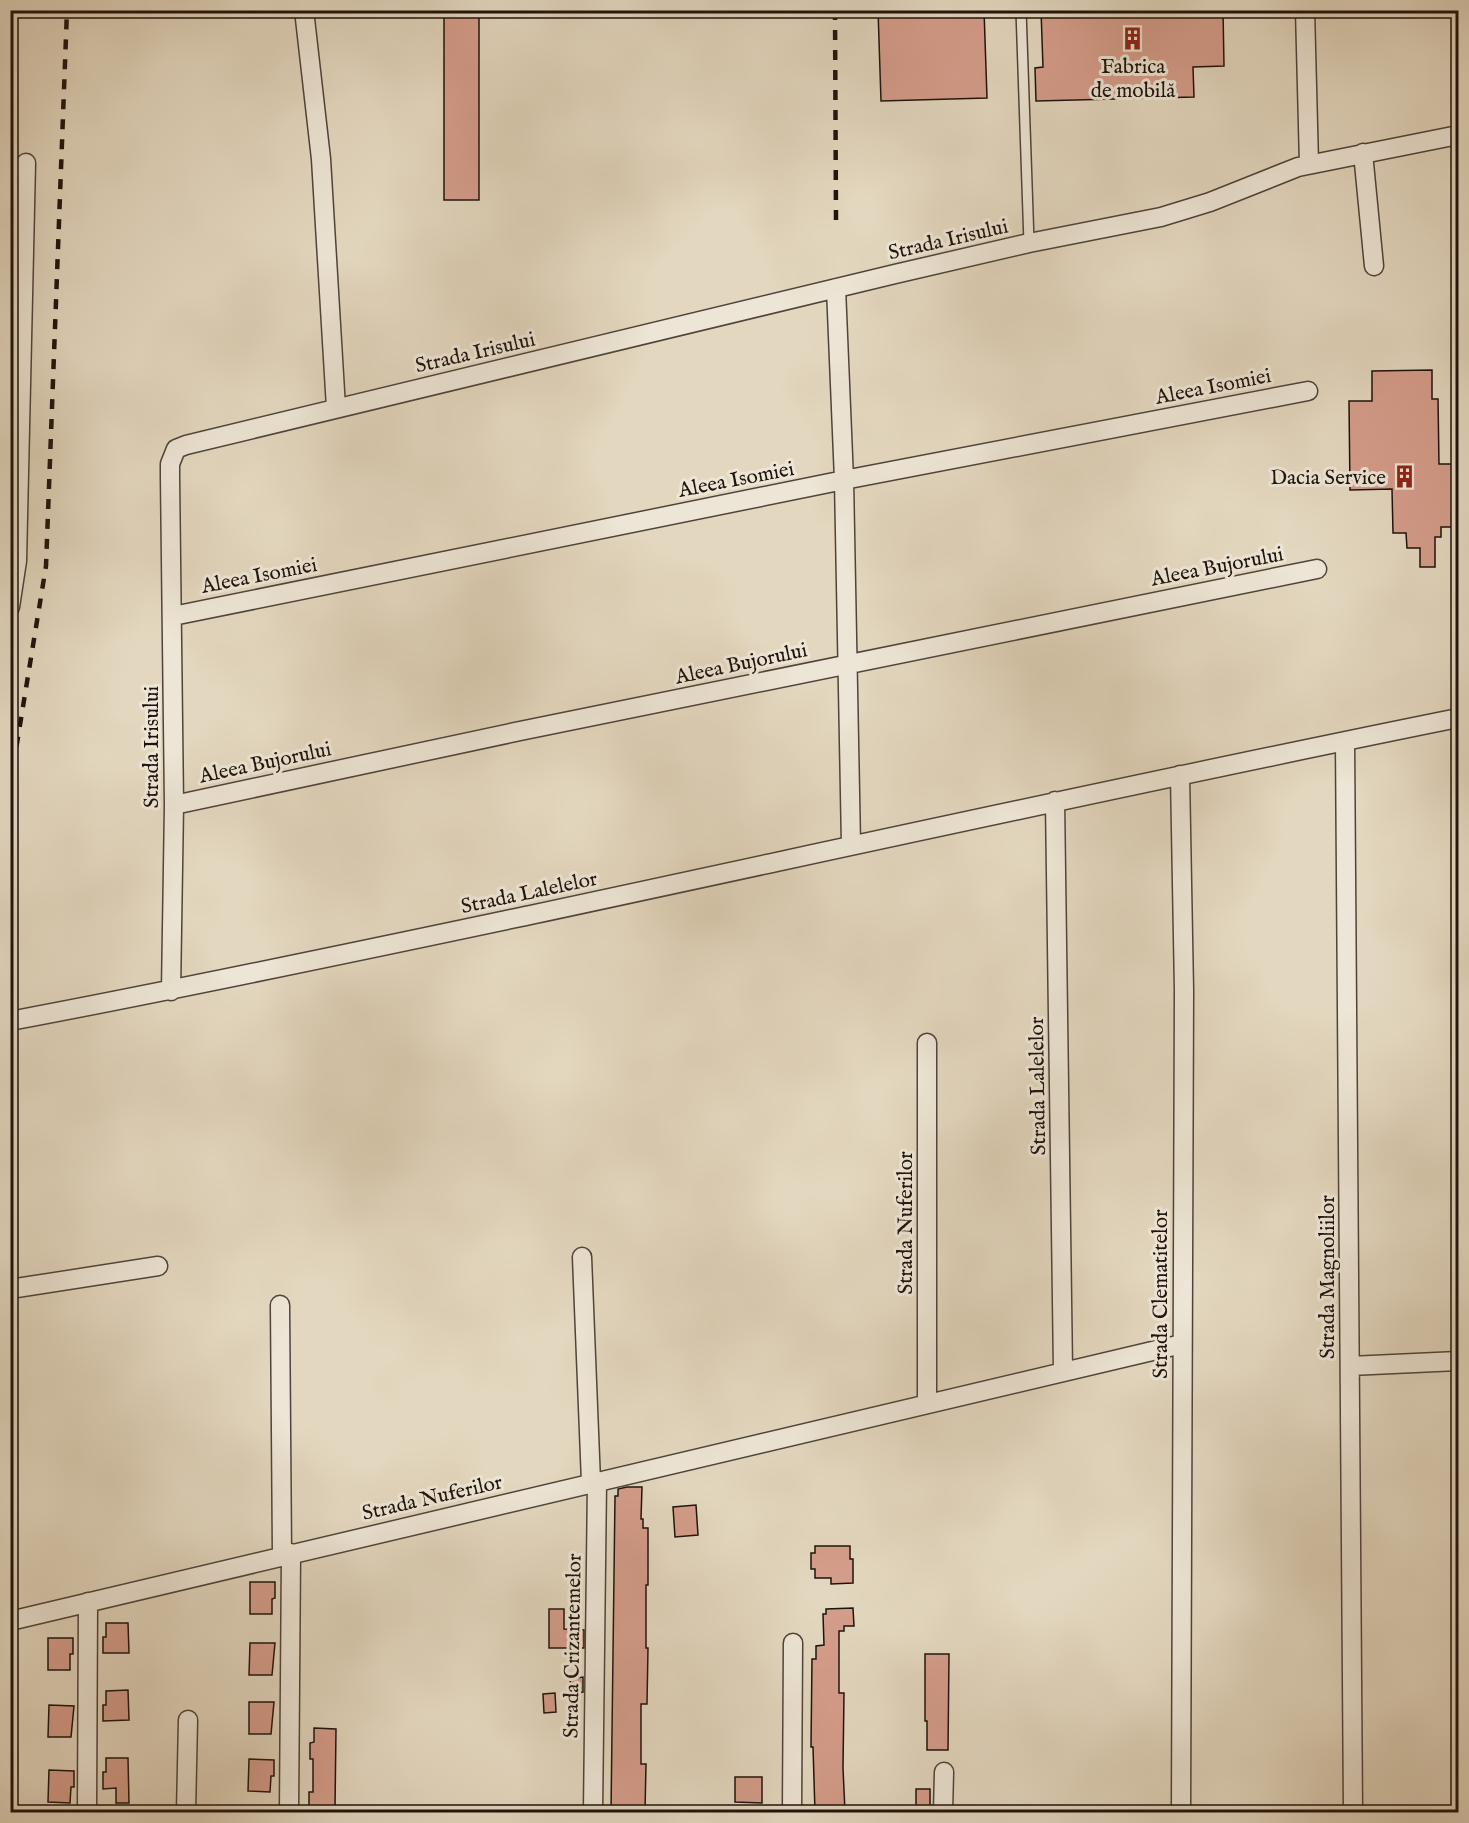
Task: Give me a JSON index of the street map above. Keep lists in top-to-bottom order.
{
  "streets": {
    "street": [
      "Strada Irisului",
      "Aleea Isomiei",
      "Aleea Bujorului",
      "Strada Lalelelor",
      "Strada Nuferilor",
      "Strada Magnoliilor",
      "Strada Clematitelor",
      "Strada Crizantemelor"
    ]
  },
  "crossings": [
    ["Strada Irisului", "Aleea Isomiei"],
    ["Strada Irisului", "Aleea Bujorului"],
    ["Strada Irisului", "Strada Lalelelor"],
    ["Strada Lalelelor", "Strada Nuferilor"],
    ["Strada Lalelelor", "Strada Magnoliilor"],
    ["Strada Lalelelor", "Strada Clematitelor"],
    ["Strada Nuferilor", "Strada Clematitelor"],
    ["Strada Nuferilor", "Strada Crizantemelor"]
  ],
  "places": {
    "building": ["Fabrica de mobilă", "Dacia Service"]
  }
}
